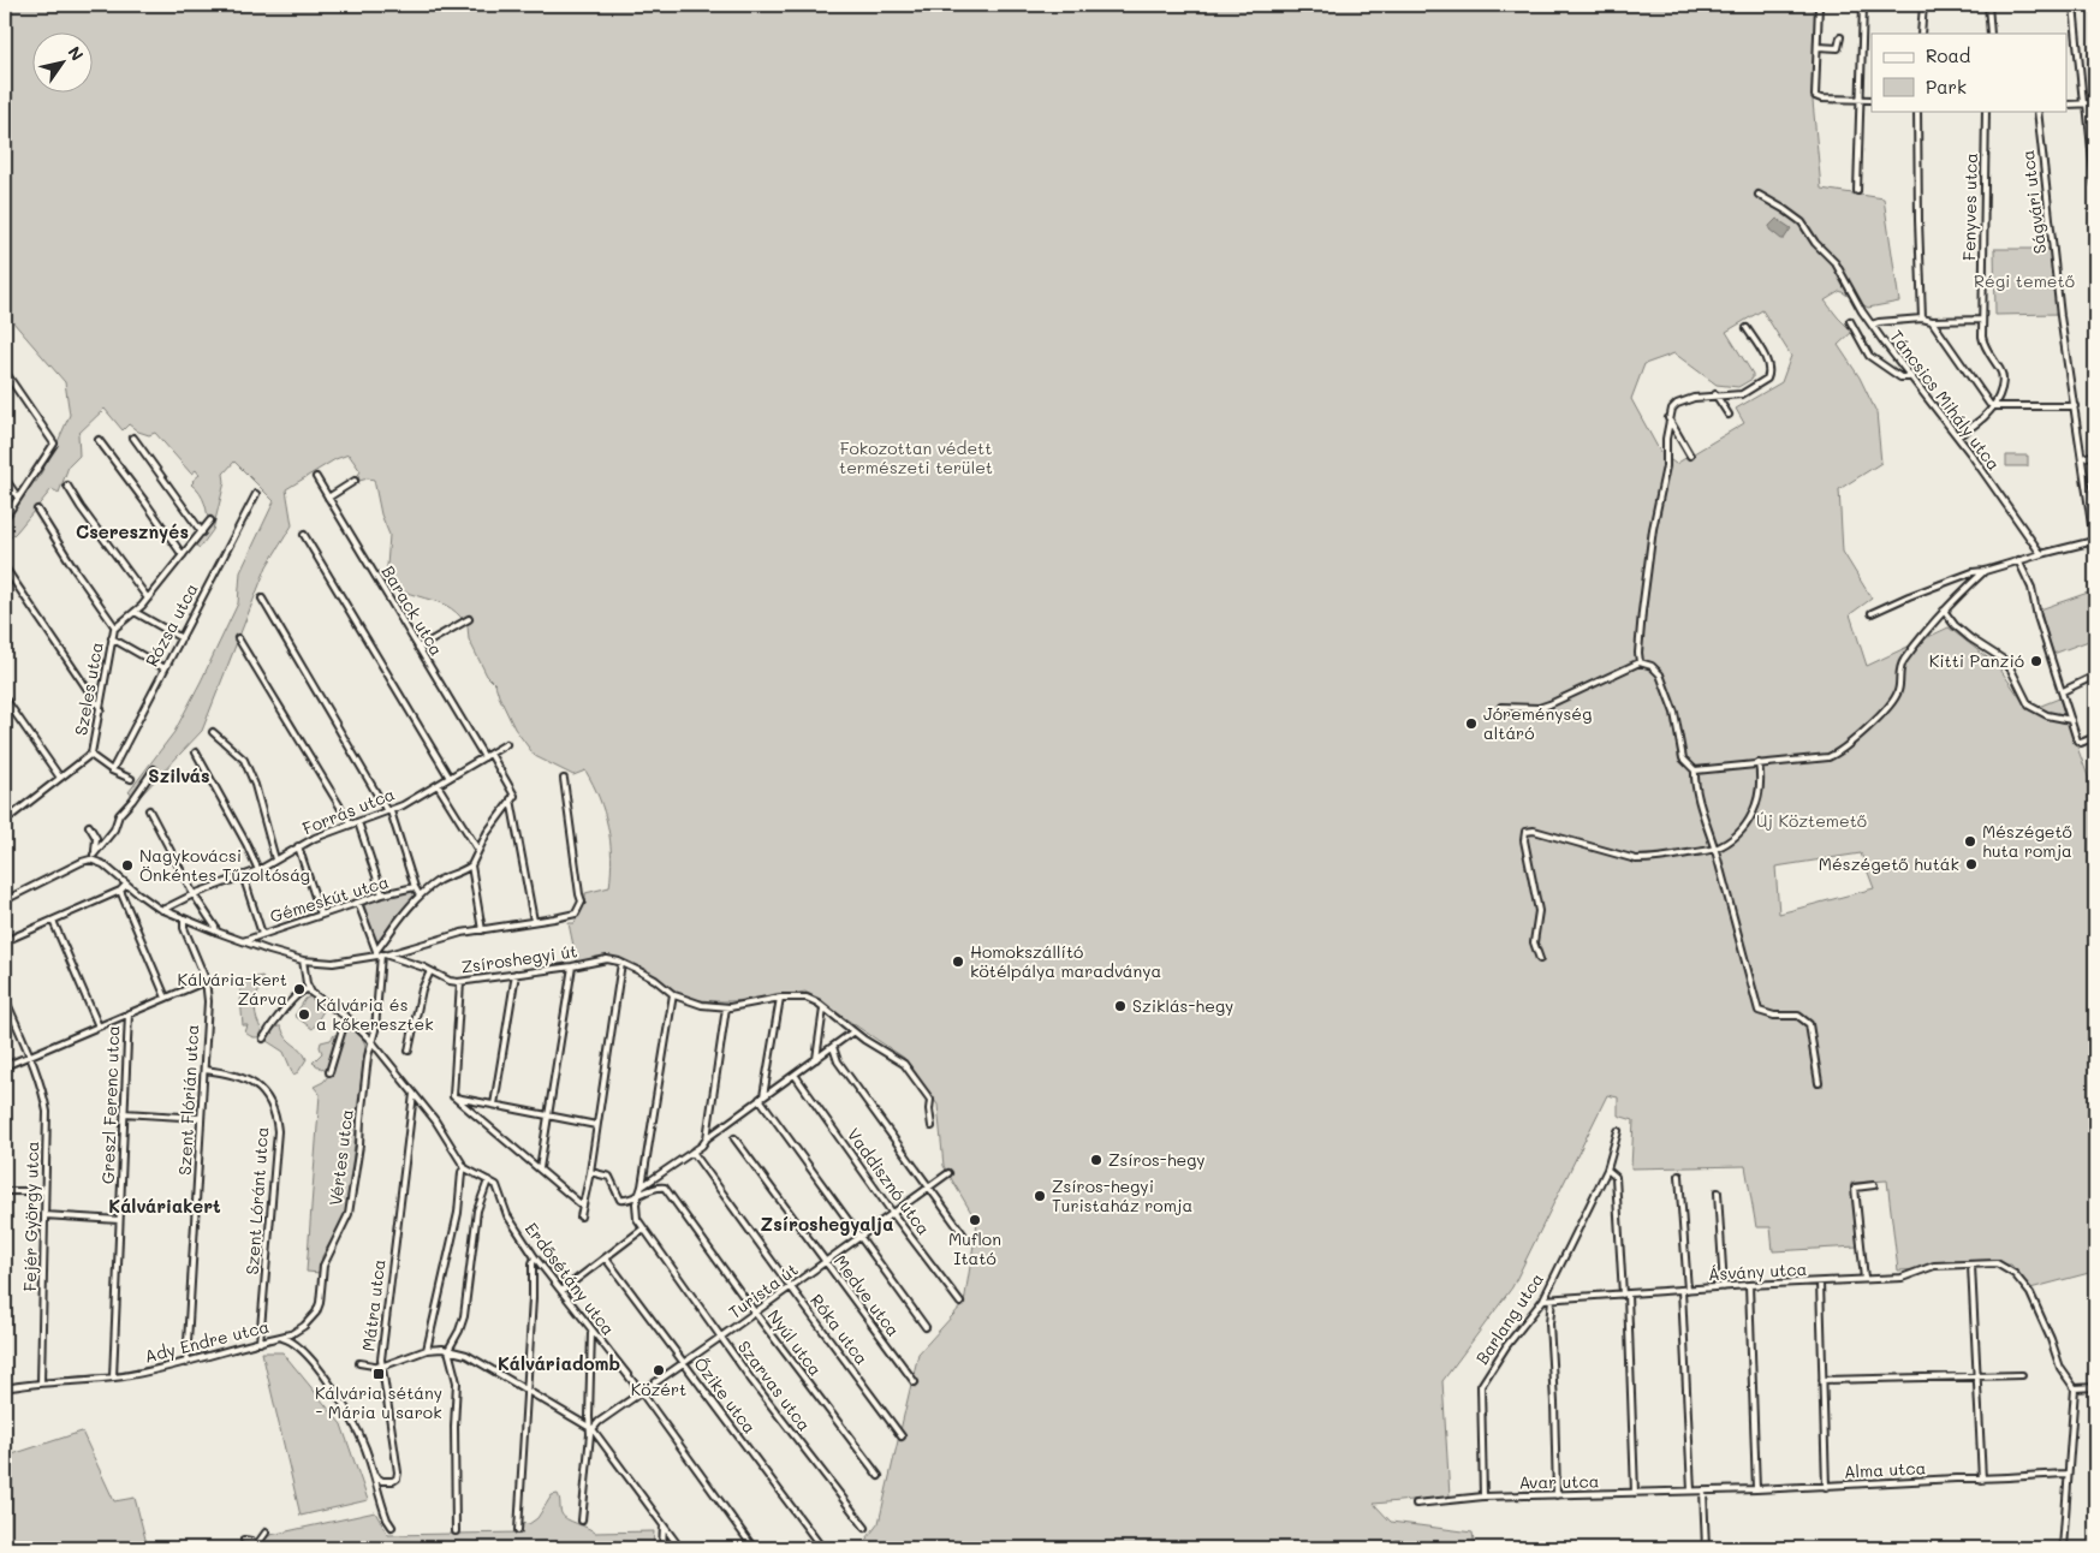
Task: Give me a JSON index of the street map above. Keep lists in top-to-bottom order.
{
  "streets": {
    "street": [
      "Ságvári utca",
      "Fenyves utca",
      "Táncsics Mihály utca",
      "Barack utca",
      "Rózsa utca",
      "Szeles utca",
      "Forrás utca",
      "Gémeskút utca",
      "Zsíroshegyi út",
      "Szent Flórián utca",
      "Greszl Ferenc utca",
      "Vértes utca",
      "Vaddisznó utca",
      "Szent Lóránt utca",
      "Fejér György utca",
      "Ásvány utca",
      "Erdősétány utca",
      "Turista út",
      "Medve utca",
      "Mátra utca",
      "Barlang utca",
      "Róka utca",
      "Ady Endre utca",
      "Nyúl utca",
      "Szarvas utca",
      "Őzike utca",
      "Alma utca",
      "Avar utca"
    ]
  },
  "crossings": [
    ["Fenyves utca", "Táncsics Mihály utca"],
    ["Barack utca", "Forrás utca"],
    ["Forrás utca", "Zsíroshegyi út"],
    ["Gémeskút utca", "Zsíroshegyi út"],
    ["Zsíroshegyi út", "Vértes utca"],
    ["Szent Flórián utca", "Szent Lóránt utca"],
    ["Szent Flórián utca", "Ady Endre utca"],
    ["Greszl Ferenc utca", "Ady Endre utca"],
    ["Vértes utca", "Ady Endre utca"],
    ["Vaddisznó utca", "Turista út"],
    ["Szent Lóránt utca", "Ady Endre utca"],
    ["Fejér György utca", "Ady Endre utca"],
    ["Ásvány utca", "Barlang utca"],
    ["Erdősétány utca", "Turista út"],
    ["Turista út", "Medve utca"],
    ["Turista út", "Róka utca"],
    ["Turista út", "Nyúl utca"],
    ["Turista út", "Szarvas utca"],
    ["Turista út", "Őzike utca"],
    ["Mátra utca", "Ady Endre utca"],
    ["Barlang utca", "Avar utca"],
    ["Alma utca", "Avar utca"]
  ],
  "districts": [
    "Cseresznyés",
    "Szilvás",
    "Kálváriakert",
    "Zsíroshegyalja",
    "Kálváriadomb"
  ],
  "parks": ["Régi temető", "Fokozottan védett természeti terület", "Új Köztemető"],
  "places": {
    "other": [
      "Kitti Panzió",
      "Jóreménység altáró",
      "Mészégető huta romja",
      "Mészégető huták",
      "Nagykovácsi Önkéntes Tűzoltóság",
      "Homokszállító kötélpálya maradványa",
      "Kálvária-kert Zárva",
      "Sziklás-hegy",
      "Kálvária és a kőkeresztek",
      "Zsíros-hegy",
      "Zsíros-hegyi Turistaház romja",
      "Muflon Itató",
      "Közért"
    ],
    "transit": ["Kálvária sétány - Mária u sarok"]
  },
  "legend": ["Road", "Park"],
  "north": "top right"
}
